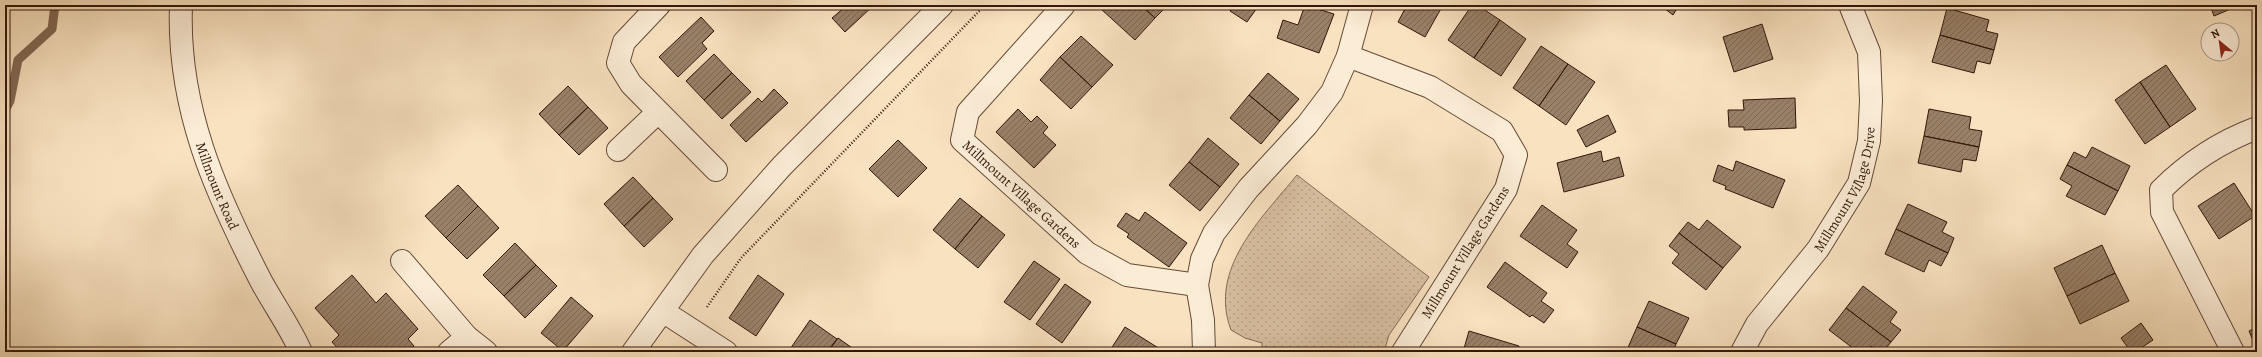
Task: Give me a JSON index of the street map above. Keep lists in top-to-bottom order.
{
  "streets": {
    "street": ["Millmount Road", "Millmount Village Drive", "Millmount Village Gardens"]
  },
  "north": "top left"
}
